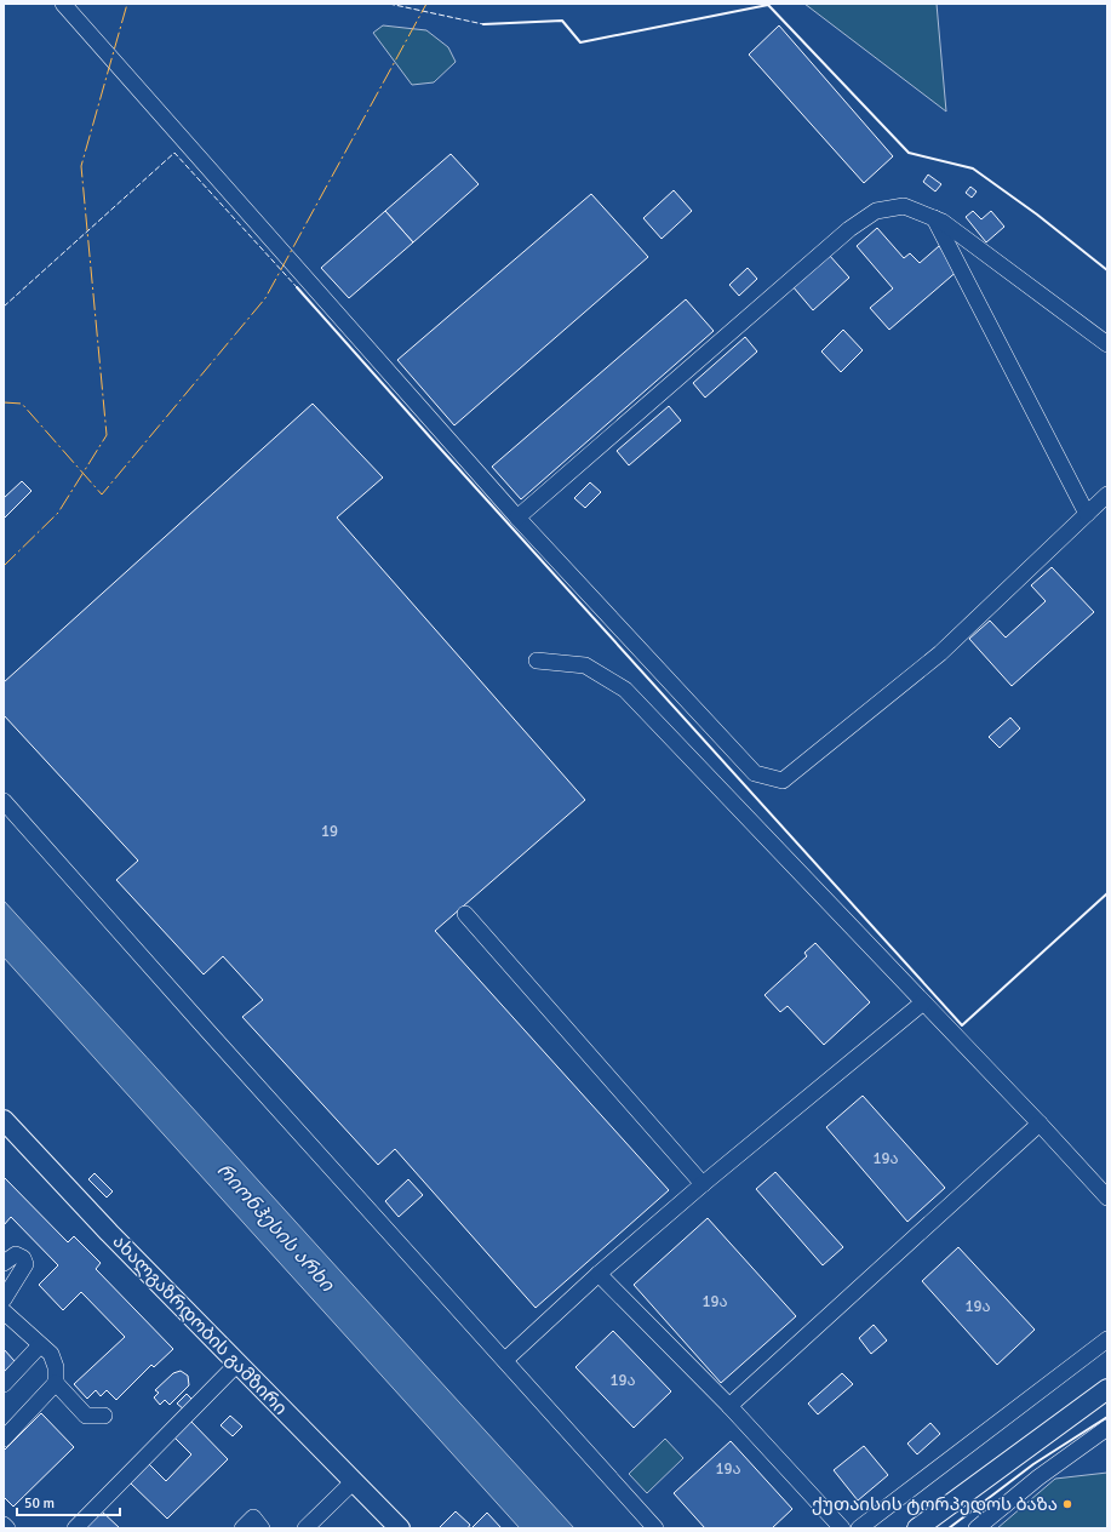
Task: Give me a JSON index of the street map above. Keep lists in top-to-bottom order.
{
  "streets": {
    "main road": ["ახალგაზრდობის გამზირი"]
  },
  "water": ["რიონჰესის არხი"],
  "places": ["ქუთაისის ტორპედოს ბაზა"],
  "house_numbers": [
    "19",
    "19ა",
    "19ა",
    "19ა",
    "19ა",
    "19ა"
  ],
  "scale_bar": "50 m"
}
